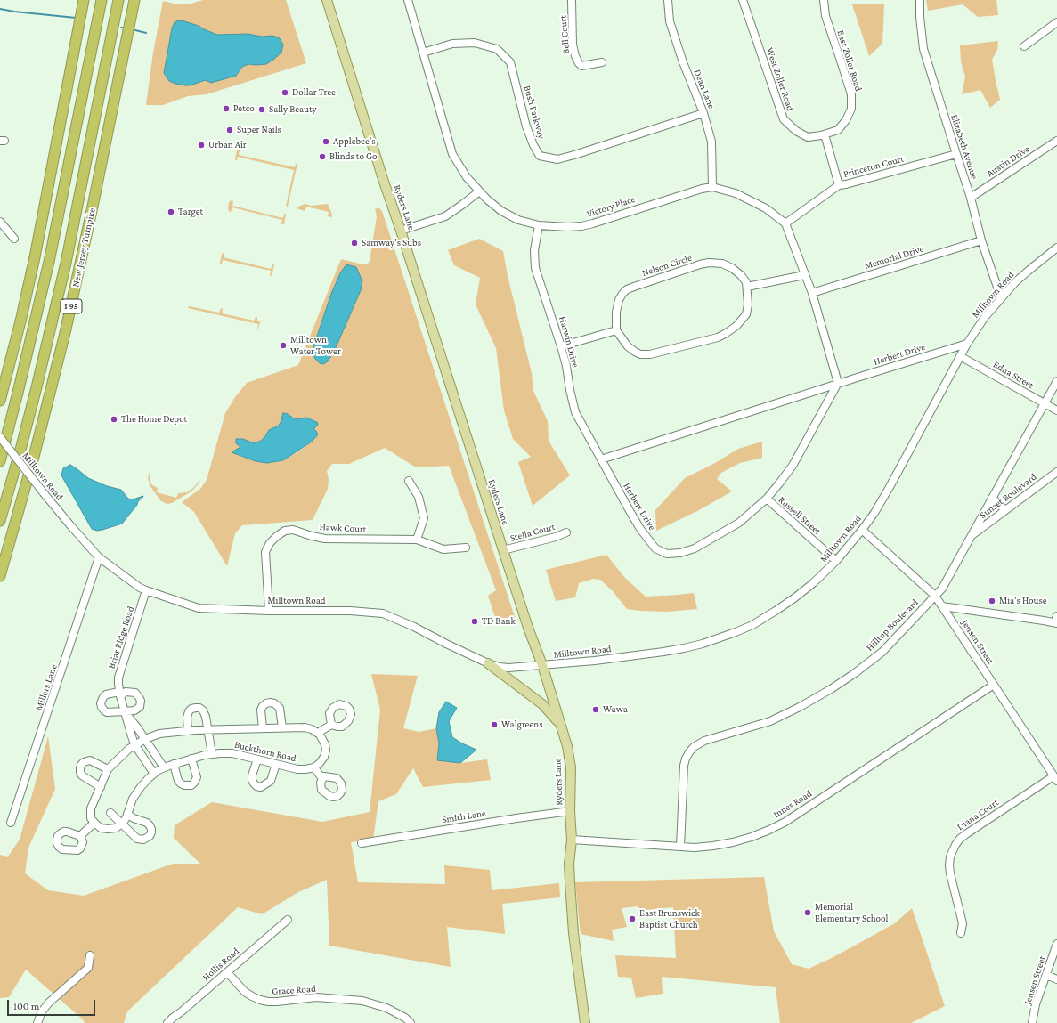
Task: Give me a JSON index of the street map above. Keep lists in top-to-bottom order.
{
  "streets": {
    "highway": ["New Jersey Turnpike", "I 95"],
    "main road": ["Ryders Lane"],
    "street": [
      "Bell Court",
      "East Zoller Road",
      "West Zoller Road",
      "Dean Lane",
      "Bush Parkway",
      "Elizabeth Avenue",
      "Austin Drive",
      "Princeton Court",
      "Victory Place",
      "Memorial Drive",
      "Nelson Circle",
      "Milltown Road",
      "Harwin Drive",
      "Herbert Drive",
      "Edna Street",
      "Sunset Boulevard",
      "Russell Street",
      "Hawk Court",
      "Stella Court",
      "Hilltop Boulevard",
      "Briar Ridge Road",
      "Jensen Street",
      "Millers Lane",
      "Buckthorn Road",
      "Innes Road",
      "Diana Court",
      "Smith Lane",
      "Hollis Road",
      "Grace Road"
    ]
  },
  "crossings": [
    ["East Zoller Road", "West Zoller Road"],
    ["Dean Lane", "Bush Parkway"],
    ["Dean Lane", "Victory Place"],
    ["Bush Parkway", "Victory Place"],
    ["Elizabeth Avenue", "Austin Drive"],
    ["Elizabeth Avenue", "Princeton Court"],
    ["Elizabeth Avenue", "Memorial Drive"],
    ["Elizabeth Avenue", "Milltown Road"],
    ["Princeton Court", "Victory Place"],
    ["Victory Place", "Harwin Drive"],
    ["Ryders Lane", "Milltown Road"],
    ["Ryders Lane", "Stella Court"],
    ["Ryders Lane", "Innes Road"],
    ["Ryders Lane", "Smith Lane"],
    ["Milltown Road", "Herbert Drive"],
    ["Milltown Road", "Edna Street"],
    ["Milltown Road", "Russell Street"],
    ["Milltown Road", "Hawk Court"],
    ["Milltown Road", "Briar Ridge Road"],
    ["Milltown Road", "Jensen Street"],
    ["Milltown Road", "Millers Lane"],
    ["Harwin Drive", "Herbert Drive"],
    ["Herbert Drive", "Russell Street"],
    ["Edna Street", "Hilltop Boulevard"],
    ["Sunset Boulevard", "Hilltop Boulevard"],
    ["Hilltop Boulevard", "Jensen Street"],
    ["Hilltop Boulevard", "Innes Road"],
    ["Briar Ridge Road", "Buckthorn Road"],
    ["Jensen Street", "Innes Road"],
    ["Jensen Street", "Diana Court"],
    ["Hollis Road", "Grace Road"]
  ],
  "places": [
    "Dollar Tree",
    "Petco",
    "Sally Beauty",
    "Super Nails",
    "Applebee's",
    "Urban Air",
    "Blinds to Go",
    "Target",
    "Samway's Subs",
    "Milltown Water Tower",
    "The Home Depot",
    "Mia’s House",
    "TD Bank",
    "Wawa",
    "Walgreens",
    "Memorial Elementary School",
    "East Brunswick Baptist Church"
  ],
  "scale_bar": "100 m"
}
